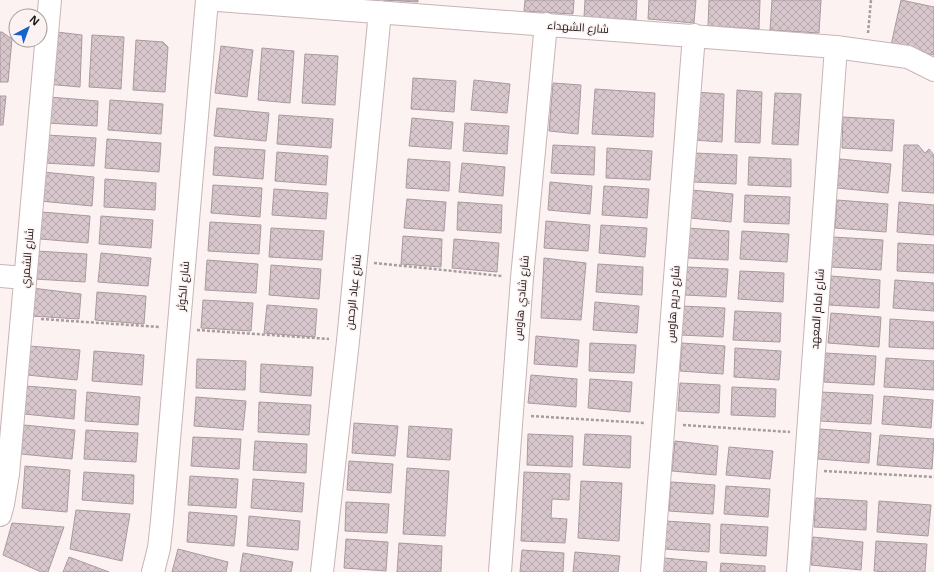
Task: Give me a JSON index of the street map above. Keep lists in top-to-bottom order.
{
  "streets": {
    "street": [
      "شارع الشهداء",
      "شارع الشمري",
      "شارع الكوثر",
      "شارع عباد الرحمن",
      "شارع شادي هاوس",
      "شارع دريم هاوس",
      "شارع امام المعهد"
    ]
  },
  "crossings": [
    ["شارع الشهداء", "شارع عباد الرحمن"],
    ["شارع الشهداء", "شارع شادي هاوس"],
    ["شارع الشهداء", "شارع دريم هاوس"],
    ["شارع الشهداء", "شارع امام المعهد"]
  ],
  "north": "top right"
}
